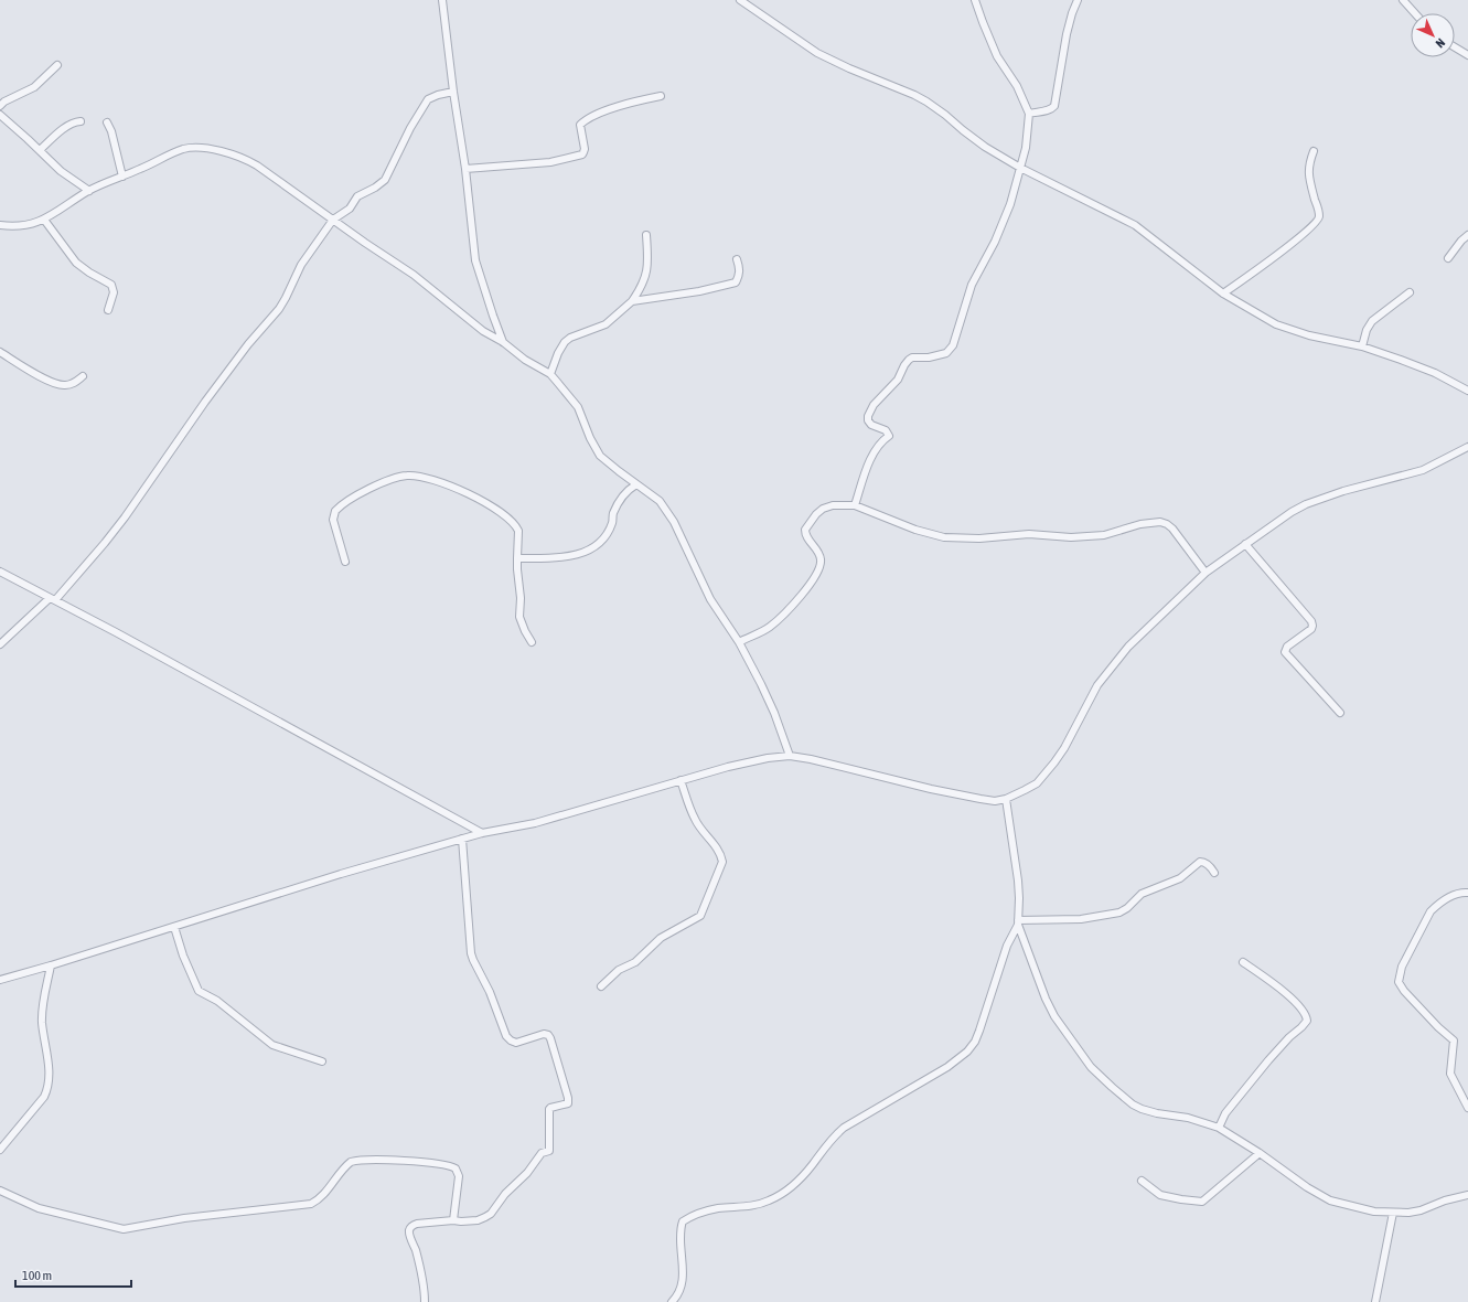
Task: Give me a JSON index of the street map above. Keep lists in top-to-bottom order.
{
  "scale_bar": "100 m",
  "north": "bottom right"
}
